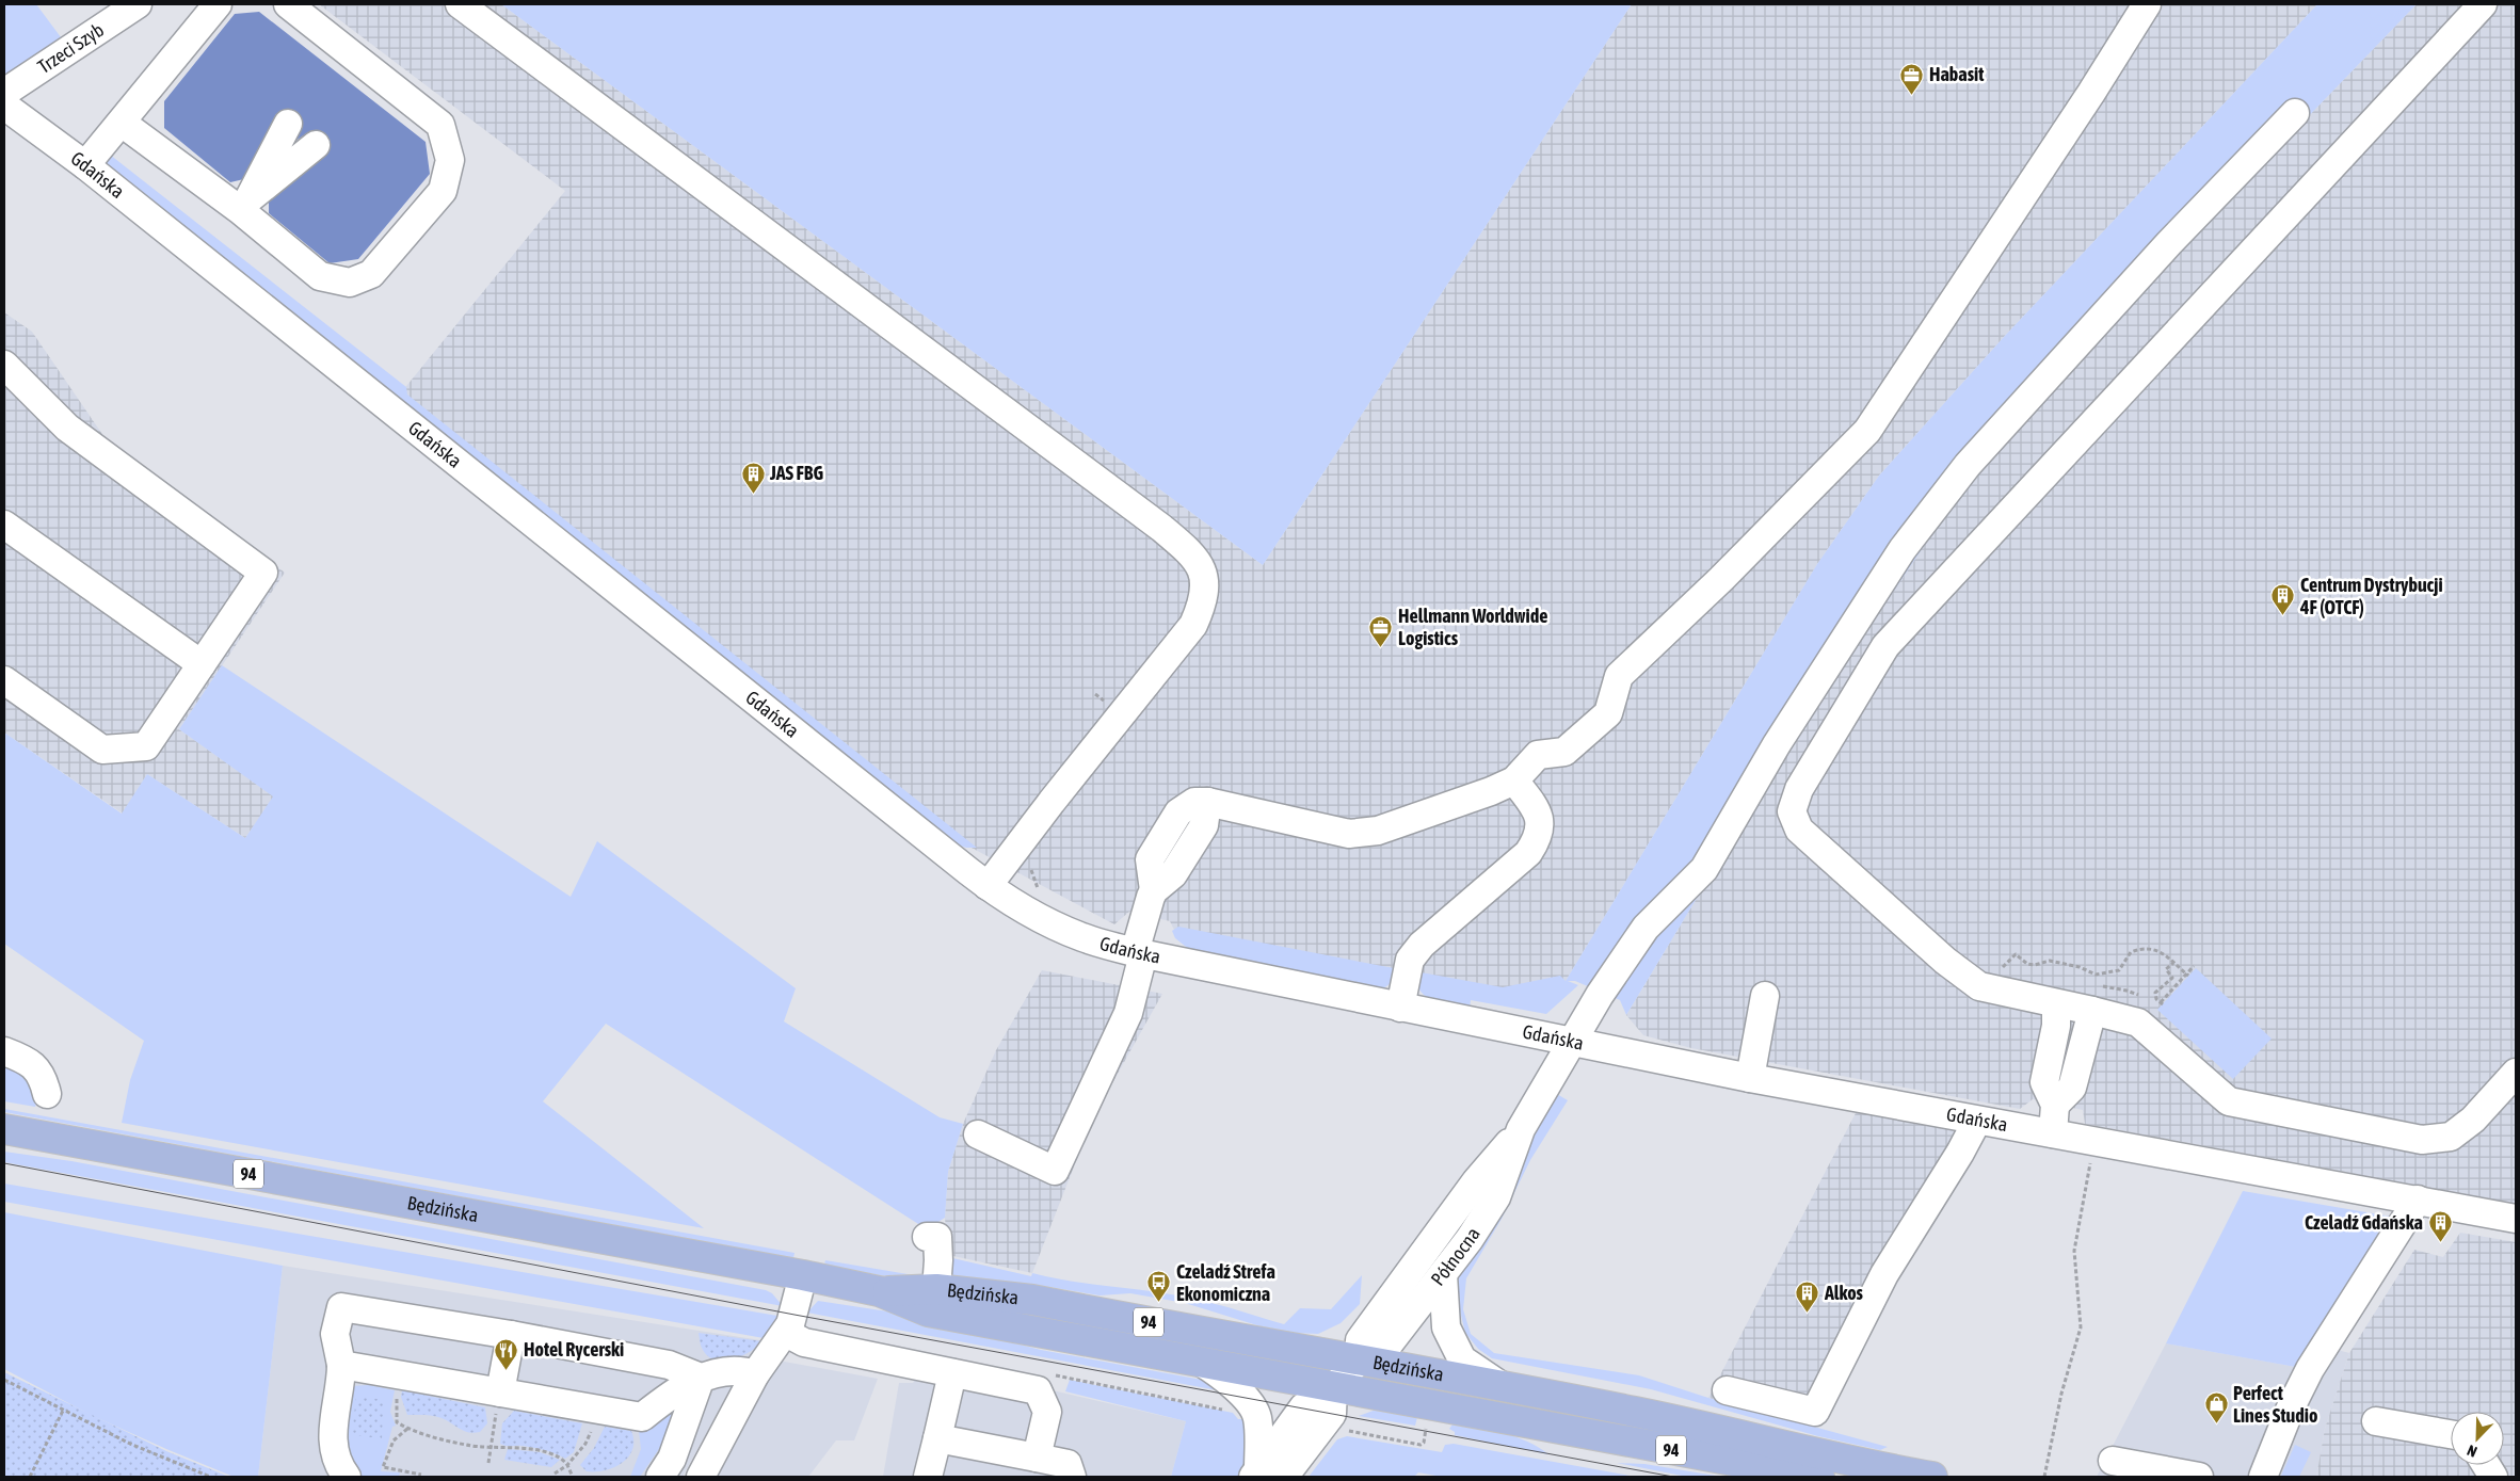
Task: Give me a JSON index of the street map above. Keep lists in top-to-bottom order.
{
  "streets": {
    "main road": ["94", "Będzińska"],
    "street": ["Trzeci Szyb", "Gdańska", "Północna"]
  },
  "crossings": [
    ["Gdańska", "Północna"],
    ["Będzińska", "Północna"]
  ],
  "places": {
    "office": ["Habasit", "Hellmann Worldwide Logistics"],
    "building": [
      "JAS FBG",
      "Centrum Dystrybucji 4F (OTCF)",
      "Czeladź Gdańska",
      "Alkos"
    ],
    "bus stop": ["Czeladź Strefa Ekonomiczna"],
    "restaurant": ["Hotel Rycerski"],
    "shop": ["Perfect Lines Studio"]
  },
  "north": "bottom left"
}
